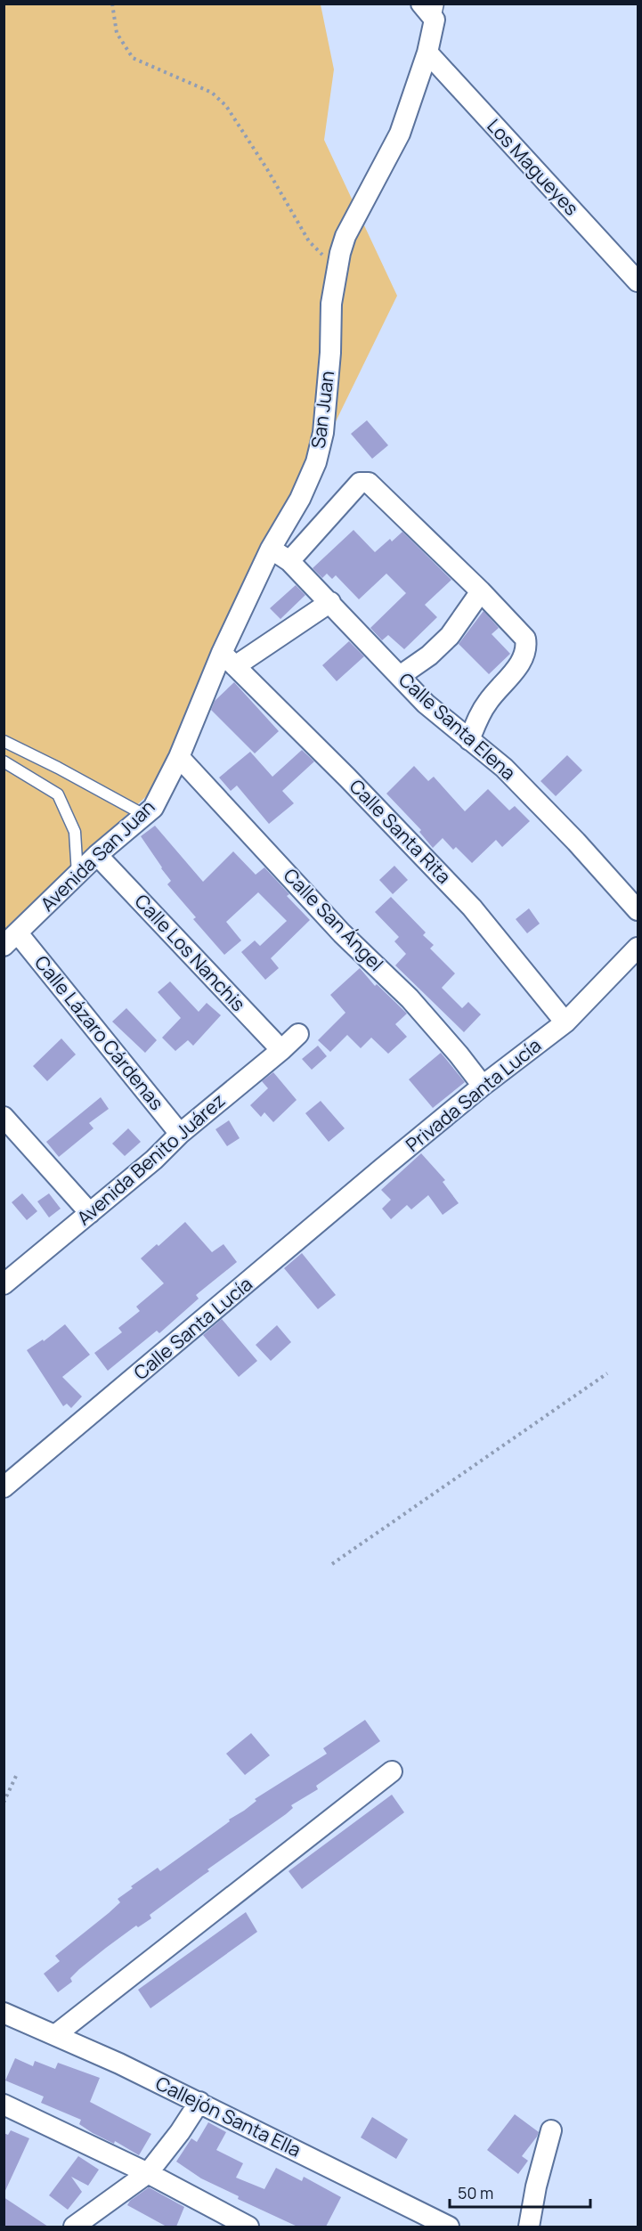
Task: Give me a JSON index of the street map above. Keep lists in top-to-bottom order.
{
  "streets": {
    "street": [
      "Los Magueyes",
      "San Juan",
      "Calle Santa Elena",
      "Calle Santa Rita",
      "Avenida San Juan",
      "Calle San Ángel",
      "Calle Los Nanchis",
      "Calle Lázaro Cárdenas",
      "Privada Santa Lucía",
      "Avenida Benito Juárez",
      "Calle Santa Lucía",
      "Callejón Santa Ella"
    ]
  },
  "crossings": [
    ["Los Magueyes", "San Juan"],
    ["San Juan", "Calle Santa Elena"],
    ["San Juan", "Calle Santa Rita"],
    ["San Juan", "Avenida San Juan"],
    ["San Juan", "Calle San Ángel"],
    ["Calle Santa Rita", "Privada Santa Lucía"],
    ["Avenida San Juan", "Calle San Ángel"],
    ["Avenida San Juan", "Calle Los Nanchis"],
    ["Avenida San Juan", "Calle Lázaro Cárdenas"],
    ["Calle San Ángel", "Privada Santa Lucía"],
    ["Calle Los Nanchis", "Avenida Benito Juárez"],
    ["Calle Lázaro Cárdenas", "Avenida Benito Juárez"],
    ["Privada Santa Lucía", "Calle Santa Lucía"]
  ],
  "scale_bar": "50 m"
}
